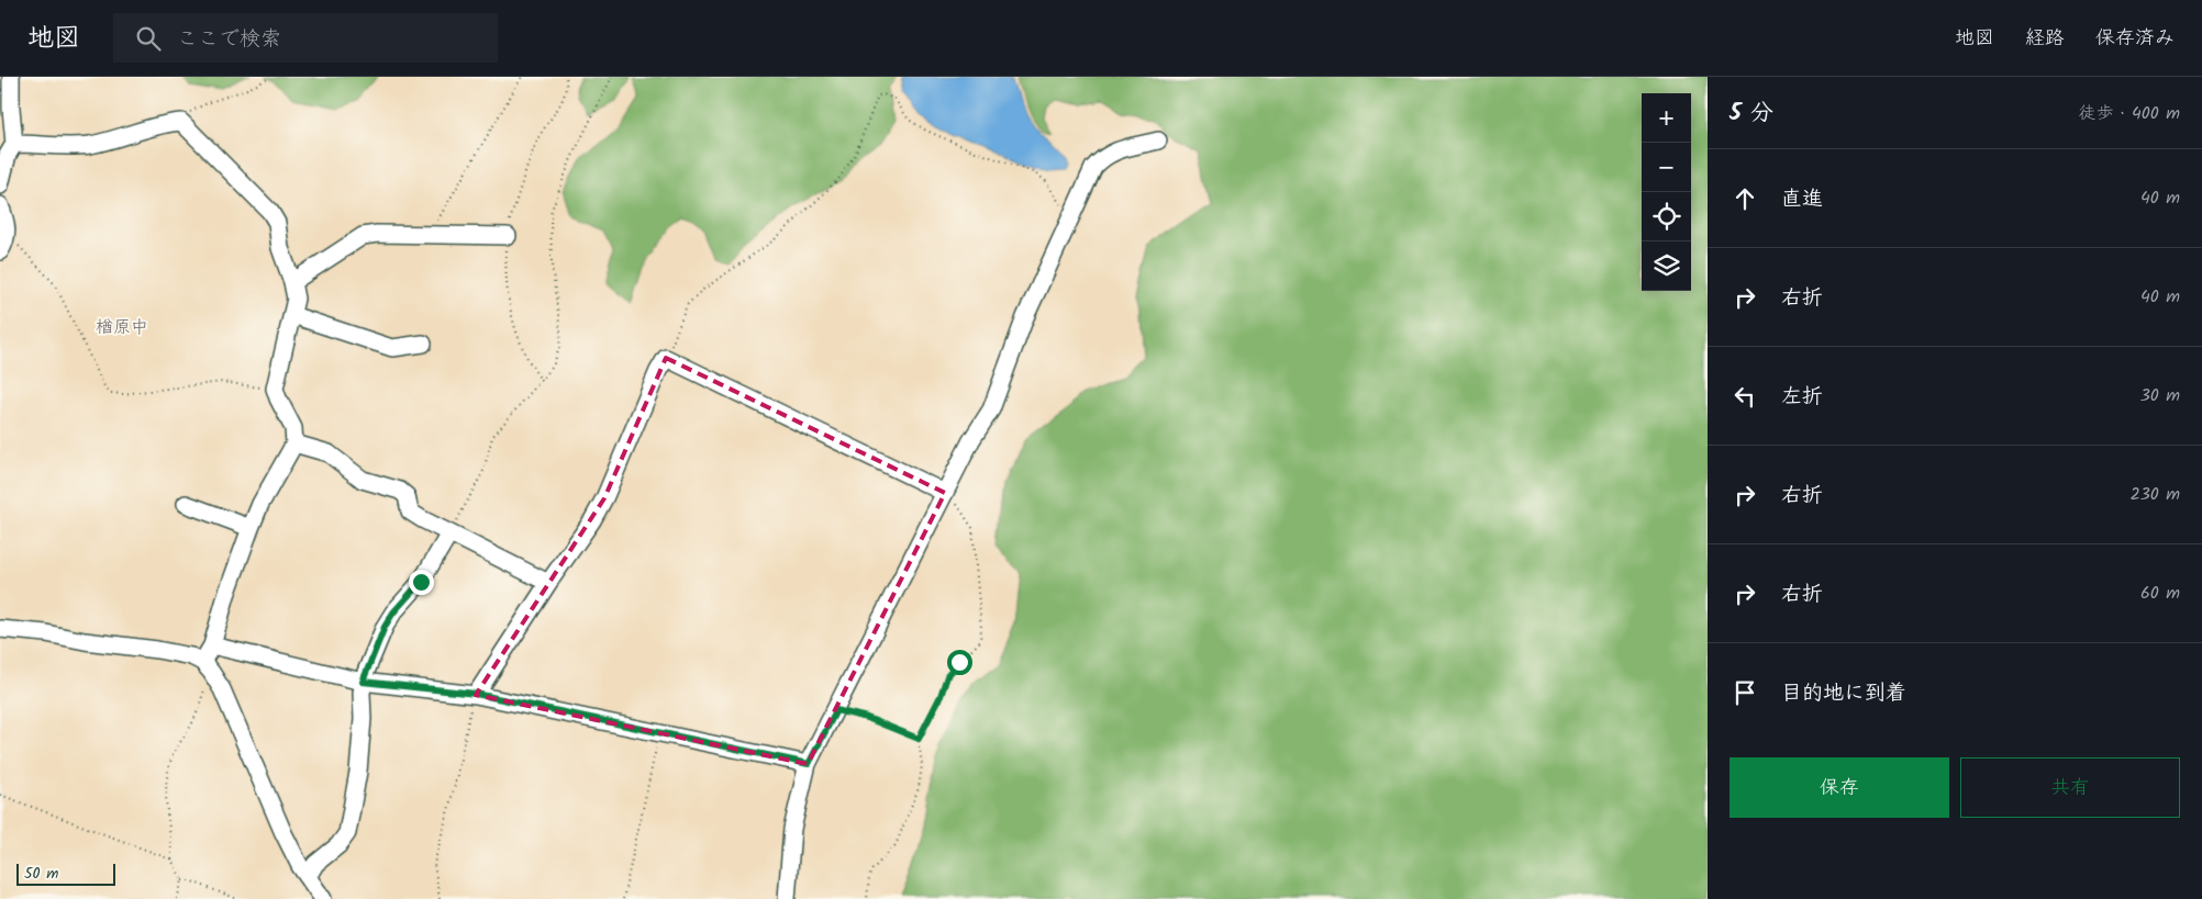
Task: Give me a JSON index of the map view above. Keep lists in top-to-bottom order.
{
  "districts": ["楢原中"],
  "scale_bar": "50 m",
  "page": {
    "header": "地図",
    "search": "ここで検索",
    "nav": ["地図", "経路", "保存済み"],
    "heading": ["5 分", "徒歩 · 400 m"],
    "map_buttons": ["+", "−"],
    "list": [
      ["直進", "40 m"],
      ["右折", "40 m"],
      ["左折", "30 m"],
      ["右折", "230 m"],
      ["右折", "60 m"],
      "目的地に到着"
    ],
    "buttons": ["保存", "共有"],
    "scale": "50 m"
  }
}
